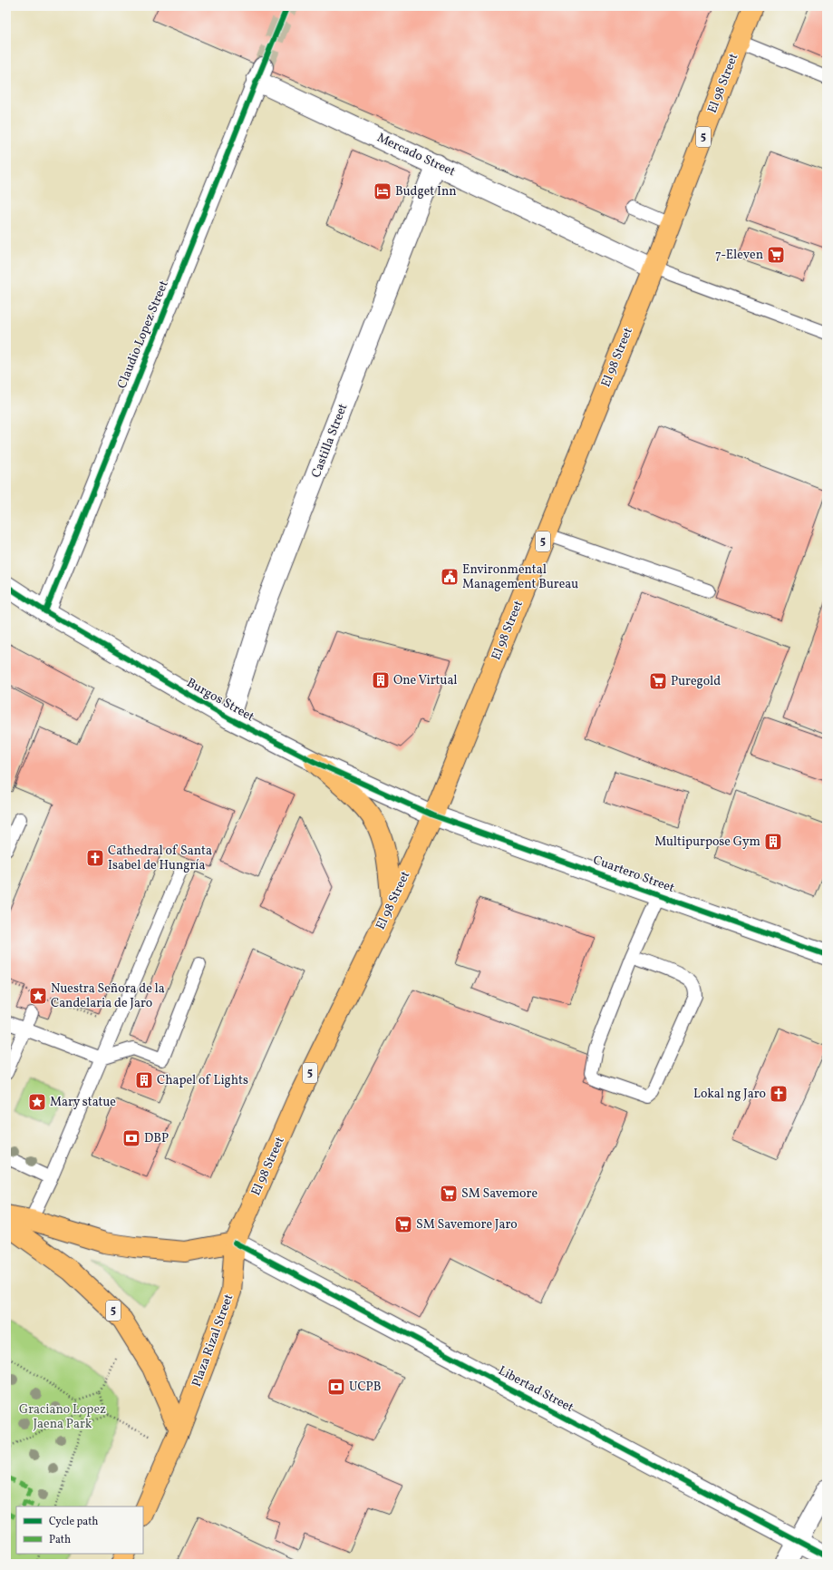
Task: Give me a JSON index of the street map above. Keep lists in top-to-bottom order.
{
  "streets": {
    "main road": ["El 98 Street", "5", "Plaza Rizal Street"],
    "street": [
      "Mercado Street",
      "Claudio Lopez Street",
      "Castilla Street",
      "Burgos Street",
      "Cuartero Street",
      "Libertad Street"
    ]
  },
  "crossings": [
    ["El 98 Street", "Mercado Street"],
    ["El 98 Street", "Burgos Street"],
    ["El 98 Street", "Cuartero Street"],
    ["El 98 Street", "Plaza Rizal Street"],
    ["El 98 Street", "Libertad Street"],
    ["5", "Plaza Rizal Street"],
    ["Mercado Street", "Claudio Lopez Street"],
    ["Mercado Street", "Castilla Street"],
    ["Claudio Lopez Street", "Burgos Street"],
    ["Castilla Street", "Burgos Street"],
    ["Burgos Street", "Cuartero Street"],
    ["Plaza Rizal Street", "Libertad Street"]
  ],
  "parks": ["Graciano Lopez Jaena Park"],
  "places": {
    "hotel": ["Budget Inn"],
    "supermarket": [
      "7-Eleven",
      "Puregold",
      "SM Savemore",
      "SM Savemore Jaro"
    ],
    "public building": ["Environmental Management Bureau"],
    "building": ["One Virtual", "Multipurpose Gym", "Chapel of Lights"],
    "church": ["Cathedral of Santa Isabel de Hungría", "Lokal ng Jaro"],
    "place": ["Nuestra Señora de la Candelaria de Jaro", "Mary statue"],
    "bank": ["DBP", "UCPB"]
  },
  "legend": ["Cycle path", "Path"]
}
